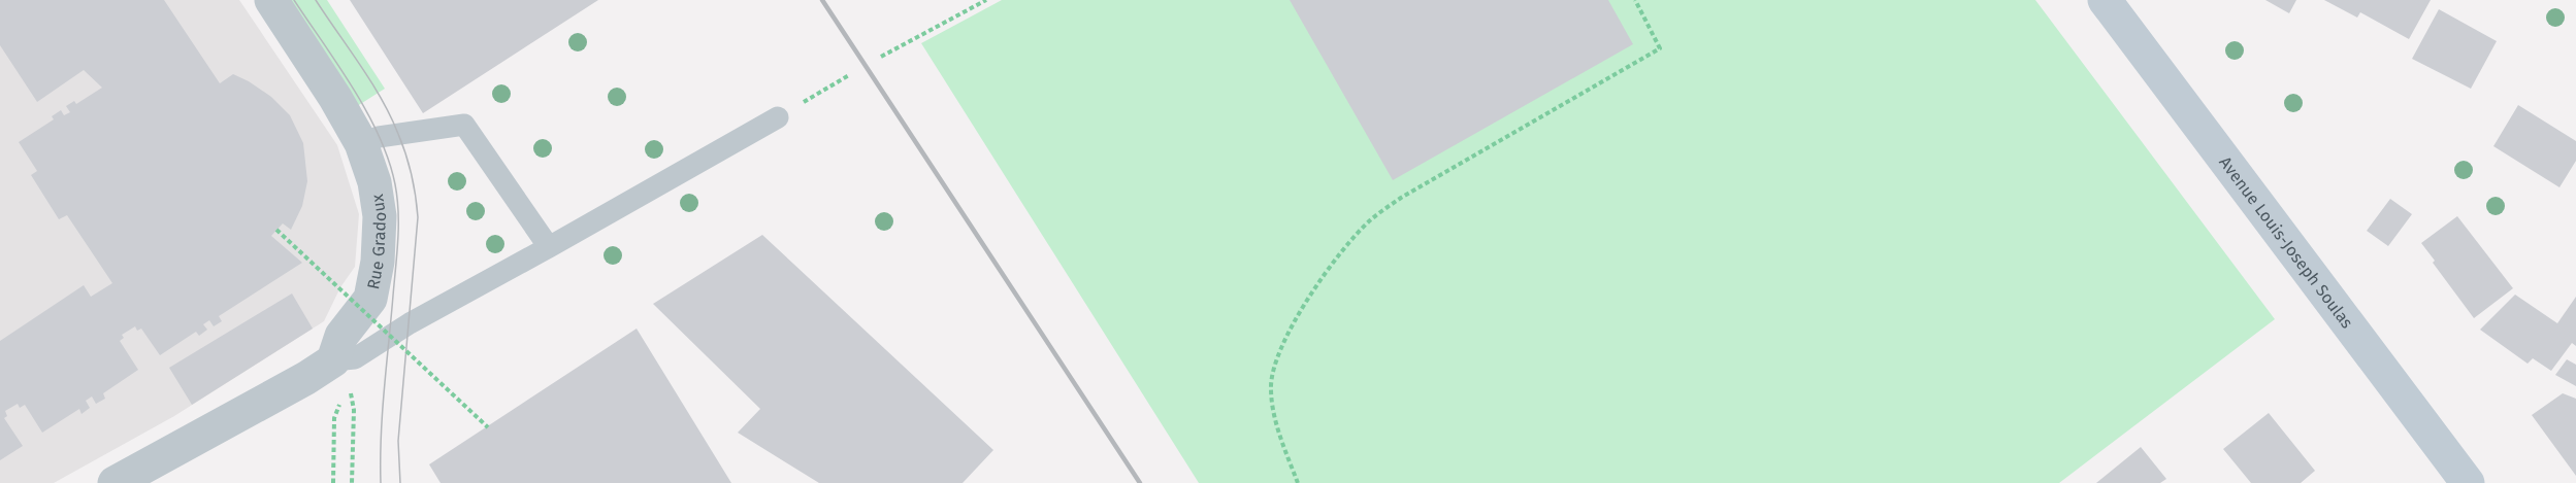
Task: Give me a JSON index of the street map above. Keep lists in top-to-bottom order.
{
  "streets": {
    "main road": ["Avenue Louis-Joseph Soulas"],
    "street": ["Rue Gradoux"]
  }
}
